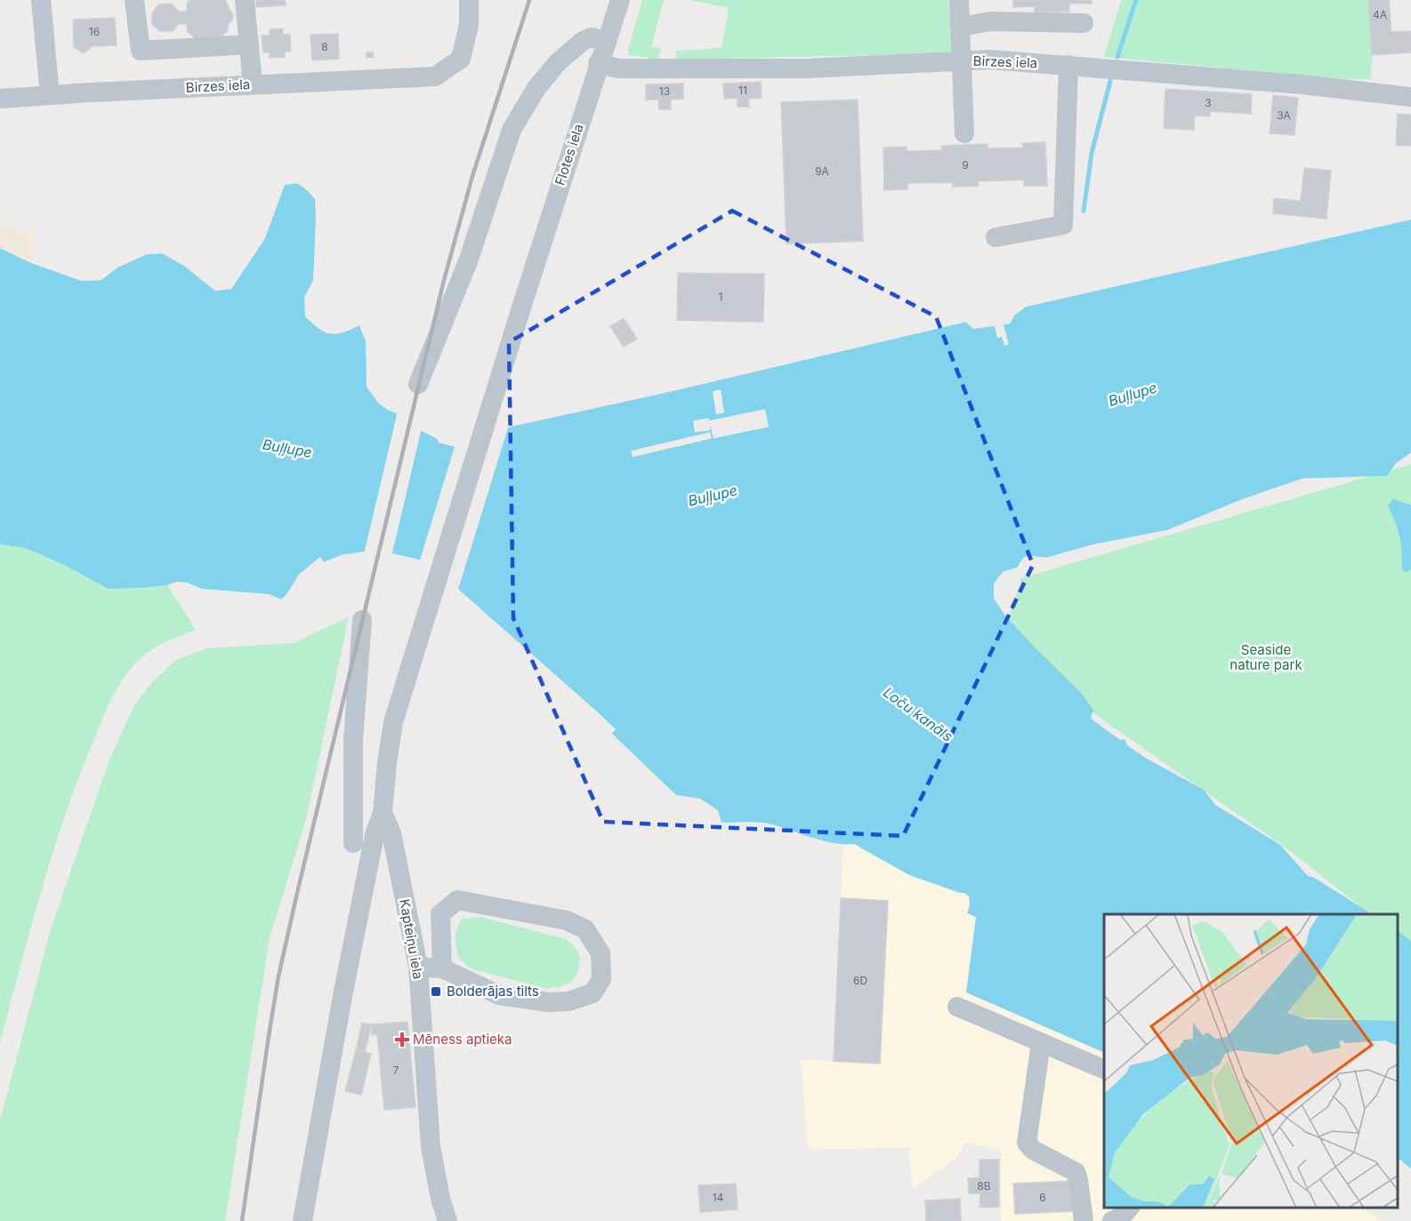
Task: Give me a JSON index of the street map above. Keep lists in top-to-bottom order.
{
  "streets": {
    "street": ["Birzes iela", "Flotes iela", "Kapteiņu iela"]
  },
  "crossings": [
    ["Birzes iela", "Flotes iela"],
    ["Flotes iela", "Kapteiņu iela"]
  ],
  "water": ["Buļļupe", "Loču kanāls"],
  "parks": ["Seaside nature park"],
  "places": {
    "transit": ["Bolderājas tilts"],
    "health": ["Mēness aptieka"]
  },
  "house_numbers": [
    "4A",
    "16",
    "8",
    "11",
    "13",
    "3",
    "3A",
    "9",
    "9A",
    "1",
    "6D",
    "7",
    "8B",
    "14",
    "6"
  ]
}
